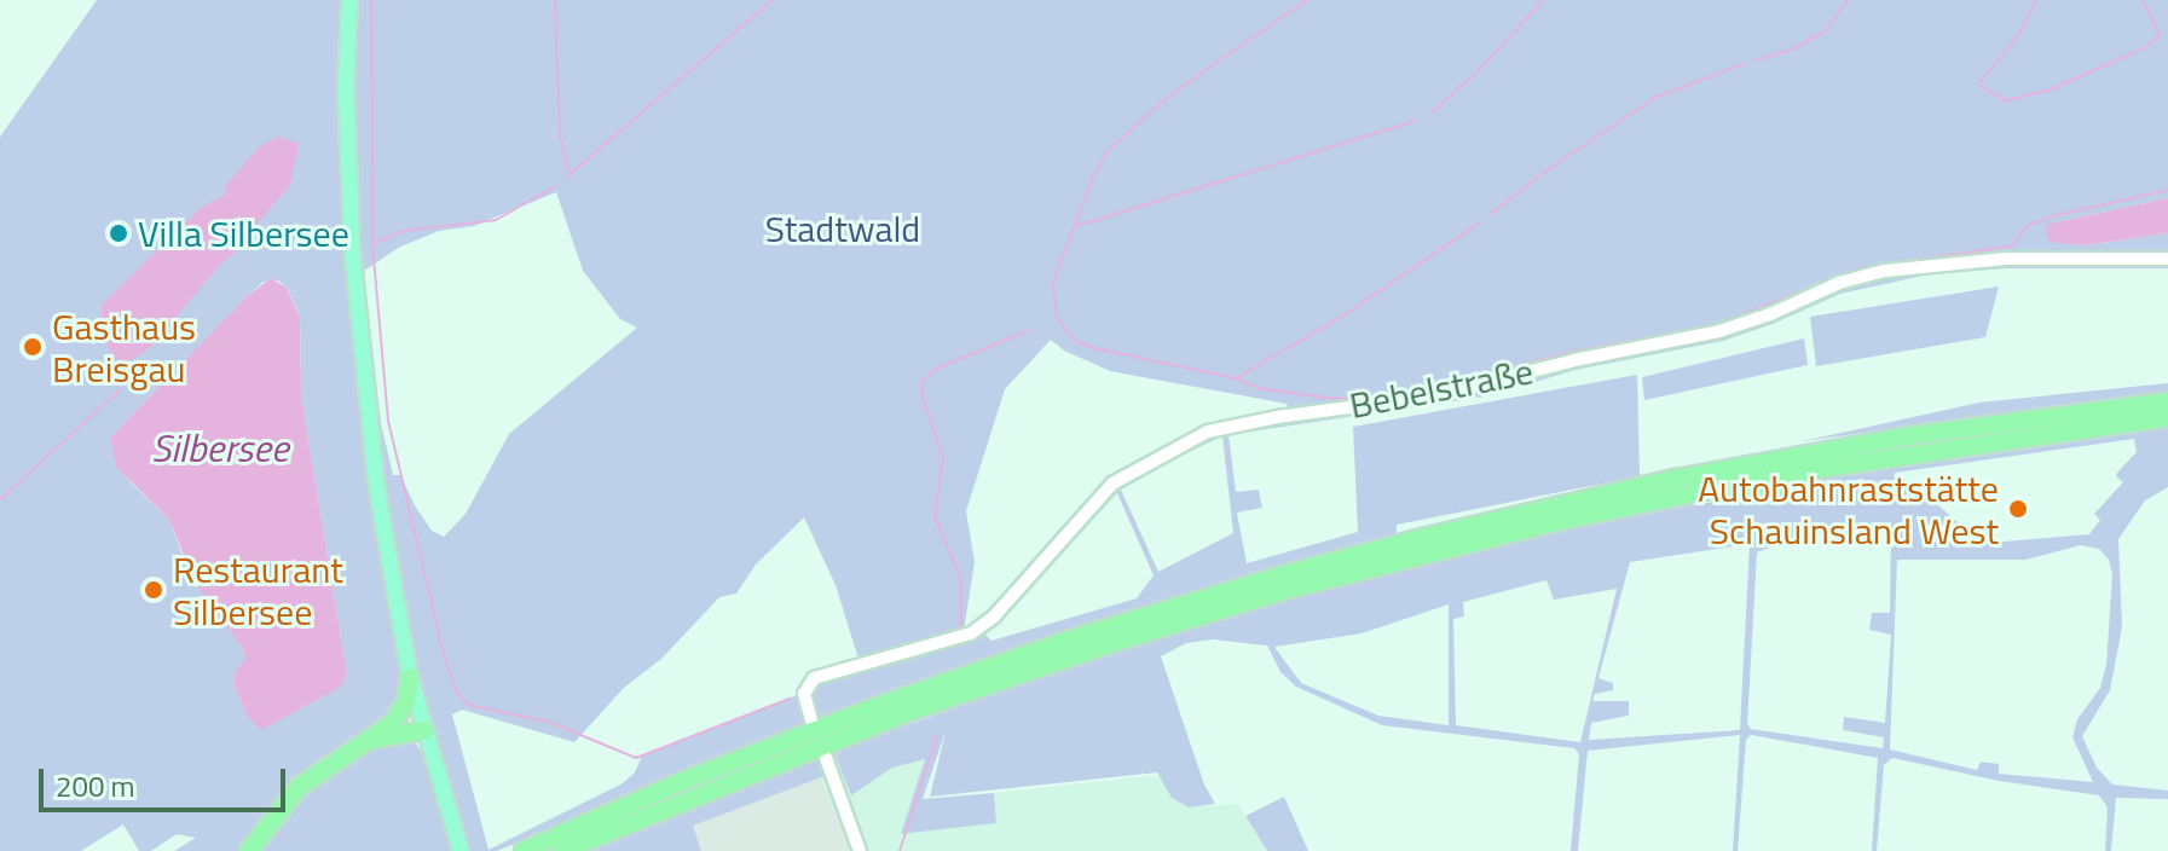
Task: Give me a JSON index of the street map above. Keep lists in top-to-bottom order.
{
  "streets": {
    "street": ["Bebelstraße"]
  },
  "water": ["Silbersee"],
  "parks": ["Stadtwald"],
  "places": [
    "Villa Silbersee",
    "Gasthaus Breisgau",
    "Autobahnraststätte Schauinsland West",
    "Restaurant Silbersee"
  ],
  "scale_bar": "200 m"
}
